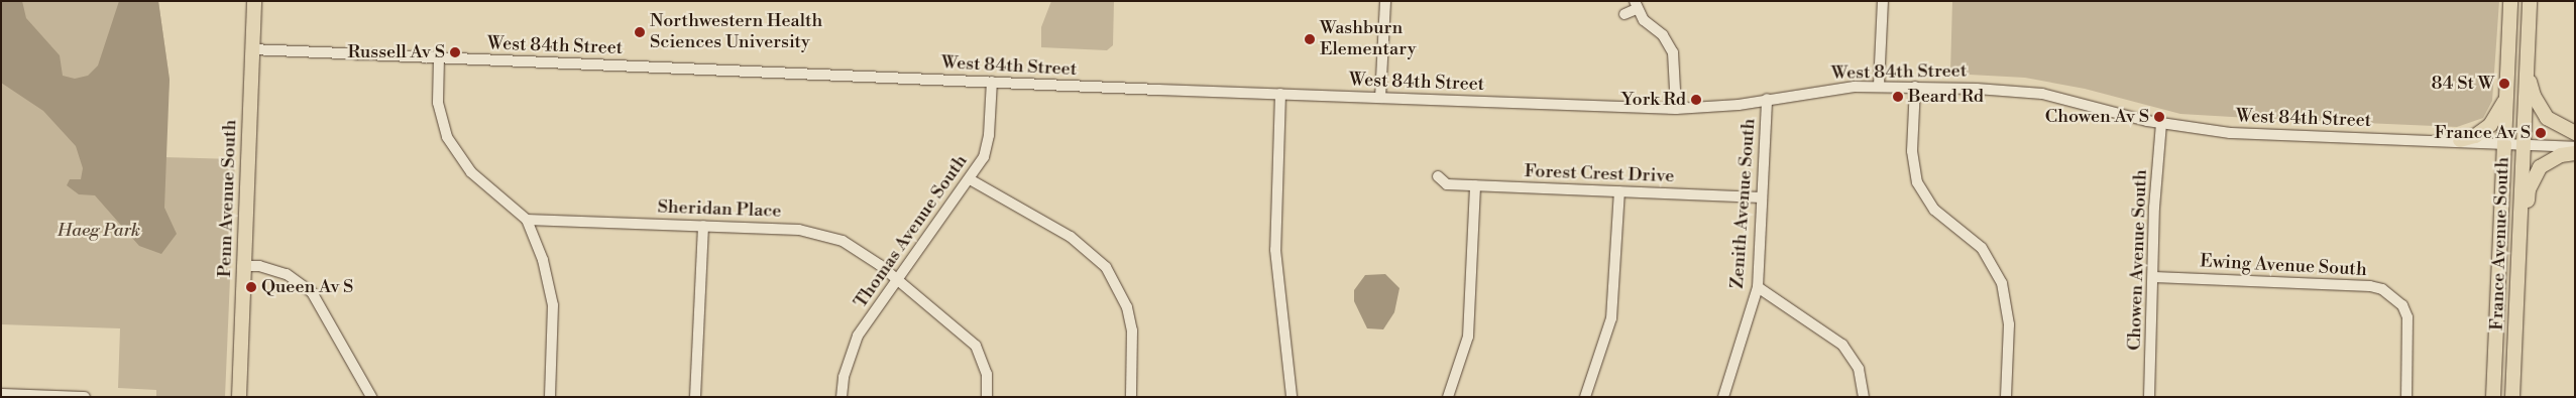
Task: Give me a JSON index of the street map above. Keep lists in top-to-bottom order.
{
  "streets": {
    "main road": ["Penn Avenue South", "France Avenue South"],
    "street": [
      "West 84th Street",
      "Forest Crest Drive",
      "Zenith Avenue South",
      "Sheridan Place",
      "Thomas Avenue South",
      "Chowen Avenue South",
      "Ewing Avenue South"
    ]
  },
  "crossings": [
    ["West 84th Street", "Penn Avenue South"],
    ["West 84th Street", "Zenith Avenue South"],
    ["West 84th Street", "Thomas Avenue South"],
    ["West 84th Street", "France Avenue South"],
    ["West 84th Street", "Chowen Avenue South"],
    ["Forest Crest Drive", "Zenith Avenue South"],
    ["Sheridan Place", "Thomas Avenue South"],
    ["Chowen Avenue South", "Ewing Avenue South"]
  ],
  "parks": ["Haeg Park"],
  "places": [
    "Northwestern Health Sciences University",
    "Washburn Elementary",
    "Russell Av S",
    "84 St W",
    "Beard Rd",
    "York Rd",
    "Chowen Av S",
    "France Av S",
    "Queen Av S"
  ]
}
